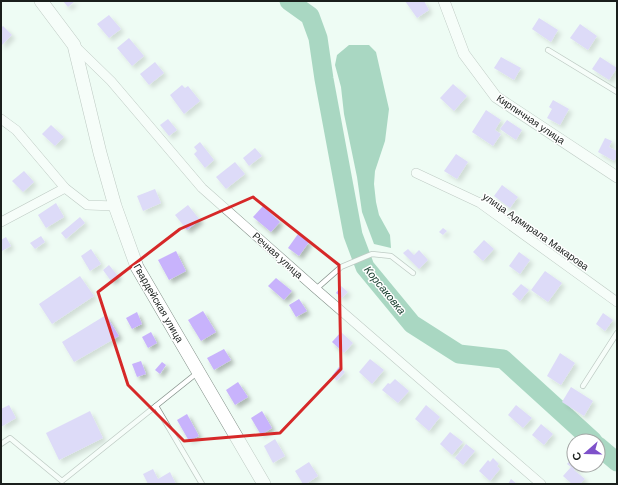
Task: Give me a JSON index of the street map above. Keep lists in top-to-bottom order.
{
  "streets": {
    "main road": ["Речная улица", "Гвардейская улица"],
    "street": ["Кирпичная улица", "улица Адмирала Макарова"]
  },
  "crossings": [
    ["Речная улица", "Гвардейская улица"]
  ],
  "water": ["Корсаковка"],
  "north": "left"
}
